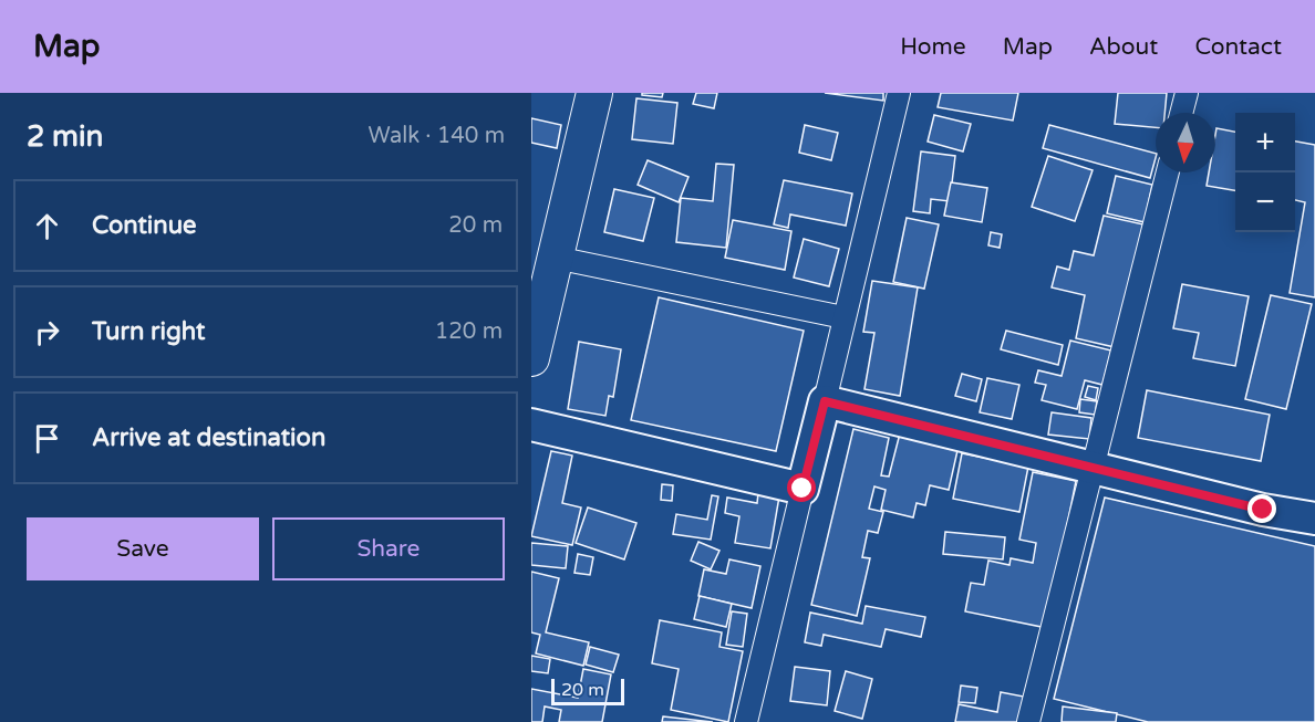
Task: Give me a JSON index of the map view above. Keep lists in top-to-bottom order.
{
  "scale_bar": "20 m",
  "north": "bottom",
  "page": {
    "header": "Map",
    "nav": [
      "Home",
      "Map",
      "About",
      "Contact"
    ],
    "heading": ["2 min", "Walk · 140 m"],
    "map_buttons": ["+", "−"],
    "list": [
      ["Continue", "20 m"],
      ["Turn right", "120 m"],
      "Arrive at destination"
    ],
    "buttons": ["Save", "Share"],
    "scale": "20 m"
  }
}
